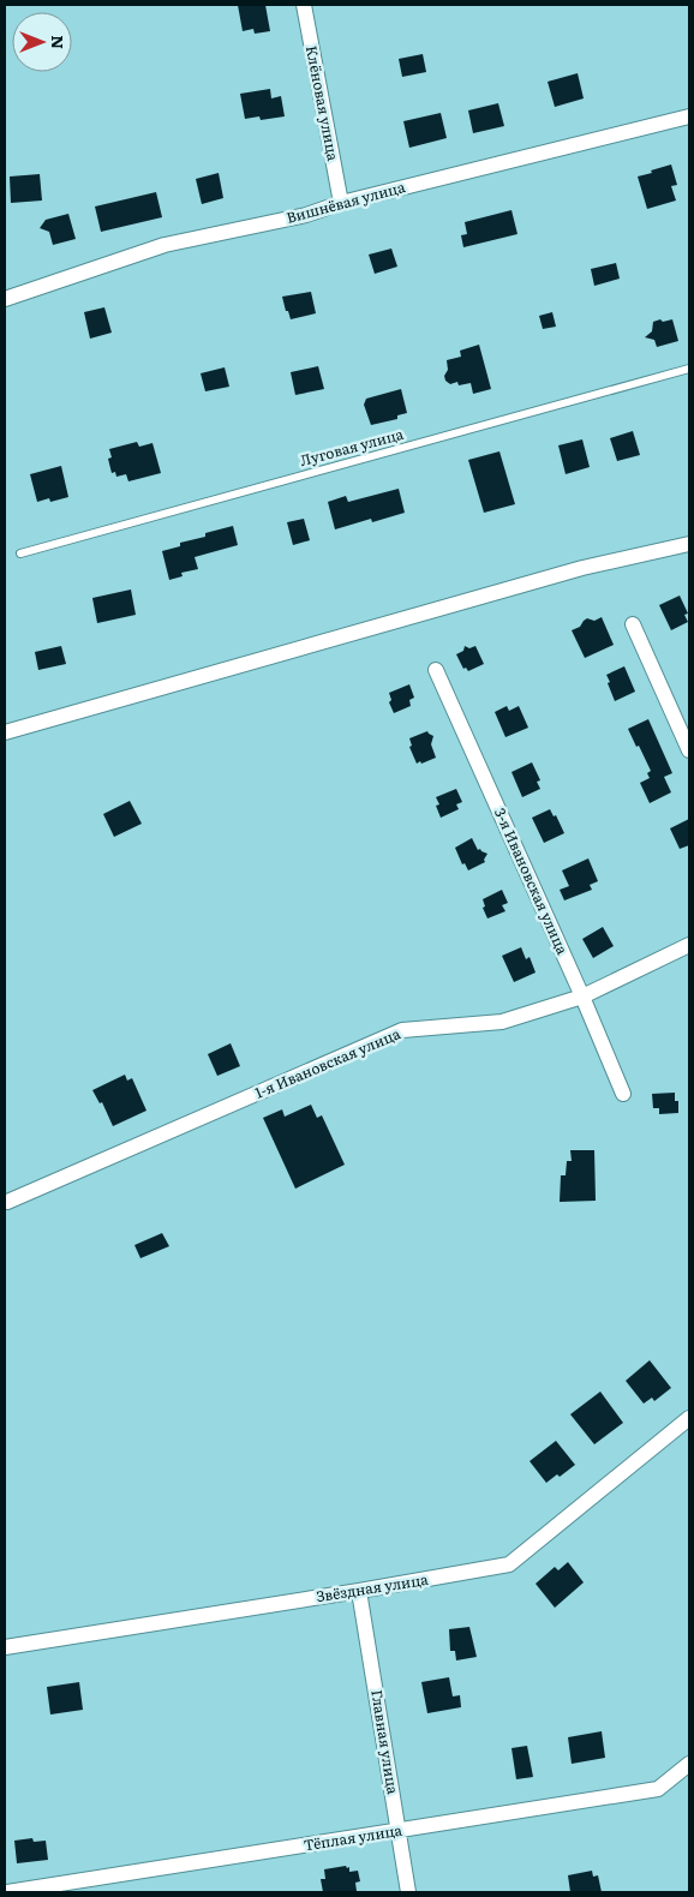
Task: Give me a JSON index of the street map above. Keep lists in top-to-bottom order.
{
  "streets": {
    "street": [
      "Клёновая улица",
      "Вишнёвая улица",
      "3-я Ивановская улица",
      "1-я Ивановская улица",
      "Звёздная улица",
      "Главная улица",
      "Тёплая улица"
    ],
    "lane": ["Луговая улица"]
  },
  "crossings": [
    ["Клёновая улица", "Вишнёвая улица"],
    ["3-я Ивановская улица", "1-я Ивановская улица"],
    ["Звёздная улица", "Главная улица"],
    ["Главная улица", "Тёплая улица"]
  ],
  "north": "right"
}
